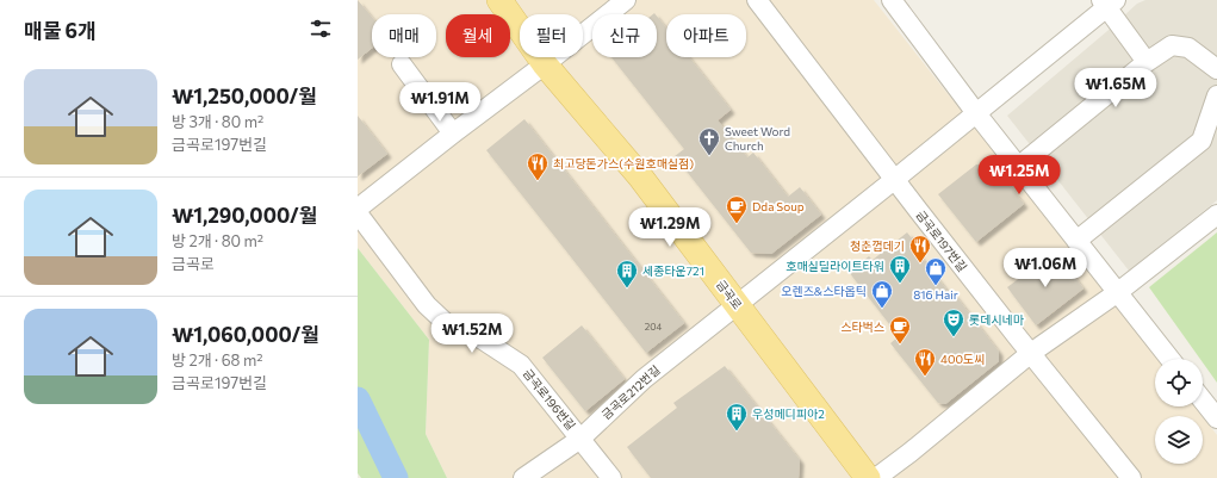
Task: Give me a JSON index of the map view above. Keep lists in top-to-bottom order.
{
  "streets": {
    "main road": ["금곡로"],
    "street": ["금곡로197번길", "금곡로212번길", "금곡로196번길"]
  },
  "crossings": [
    ["금곡로197번길", "금곡로212번길"],
    ["금곡로", "금곡로212번길"],
    ["금곡로212번길", "금곡로196번길"]
  ],
  "places": {
    "church": ["Sweet Word Church"],
    "restaurant": ["최고당돈가스(수원호매실점)", "청춘껍데기", "400도씨"],
    "cafe": ["Dda Soup", "스타벅스"],
    "building": ["호매실딜라이트타워", "세종타운721", "우성메디피아2"],
    "shop": ["816 Hair", "오렌즈&스타옵틱"],
    "theatre": ["롯데시네마"]
  },
  "house_numbers": ["204"],
  "page": {
    "heading": "매물 6개",
    "chip": [
      "매매",
      "월세",
      "필터",
      "신규",
      "아파트"
    ],
    "list": [
      {
        "name": "₩1,250,000/월",
        "note": "방 3개 · 80 m² · 금곡로197번길"
      },
      {
        "name": "₩1,290,000/월",
        "note": "방 2개 · 80 m² · 금곡로"
      },
      {
        "name": "₩1,060,000/월",
        "note": "방 2개 · 68 m² · 금곡로197번길"
      }
    ],
    "price": [
      "₩1.65M",
      "₩1.91M",
      "₩1.25M",
      "₩1.29M",
      "₩1.06M",
      "₩1.52M"
    ]
  }
}
